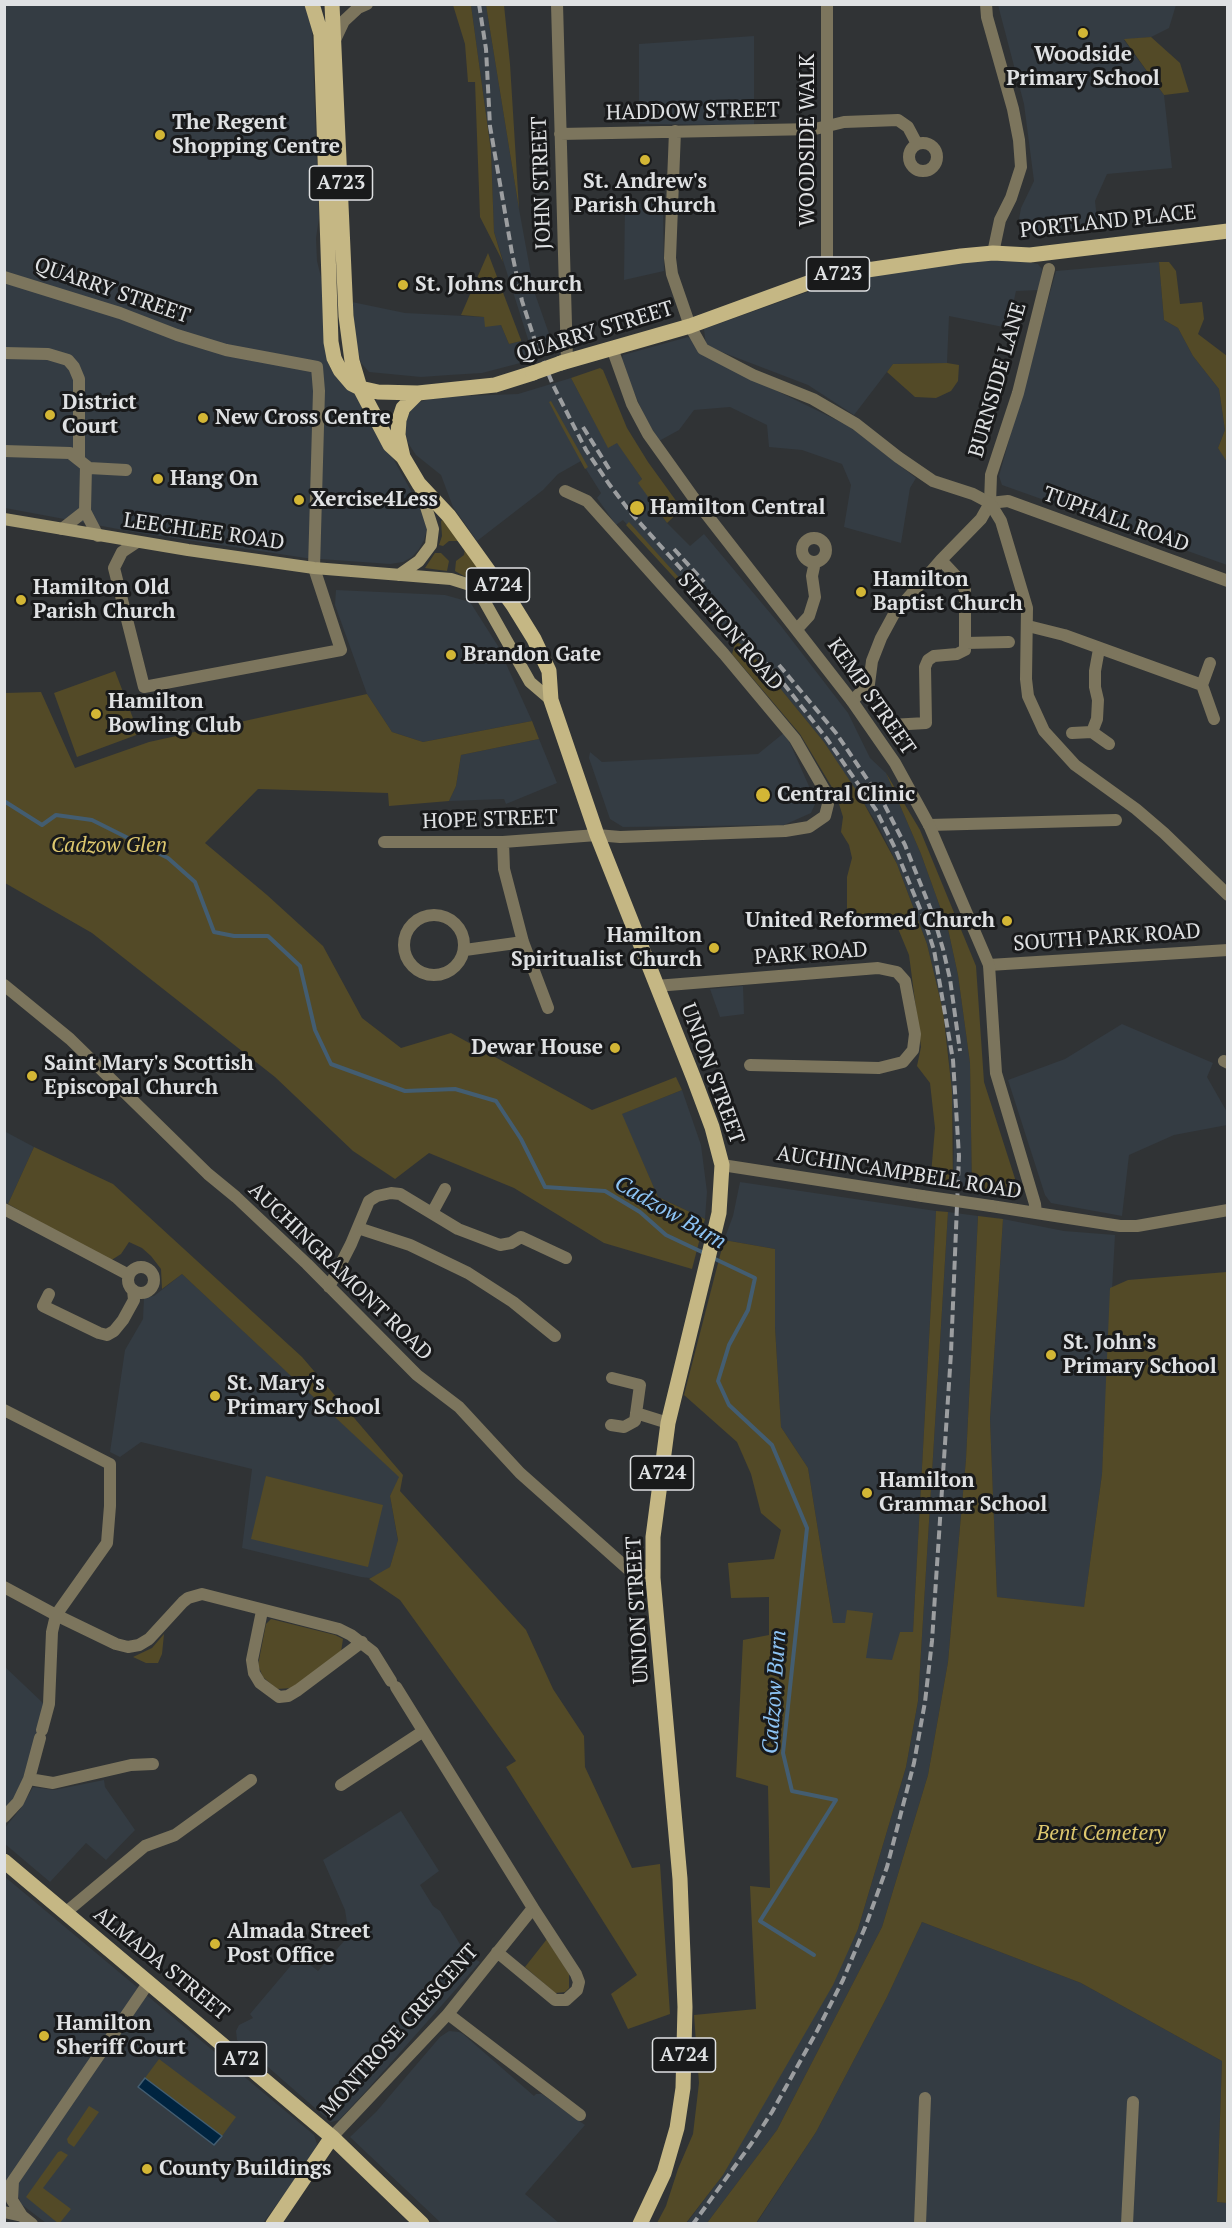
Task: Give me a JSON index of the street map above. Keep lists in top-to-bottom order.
{
  "streets": {
    "main road": [
      "A723",
      "PORTLAND PLACE",
      "QUARRY STREET",
      "LEECHLEE ROAD",
      "A724",
      "UNION STREET",
      "ALMADA STREET",
      "A72"
    ],
    "street": [
      "HADDOW STREET",
      "WOODSIDE WALK",
      "JOHN STREET",
      "BURNSIDE LANE",
      "TUPHALL ROAD",
      "STATION ROAD",
      "KEMP STREET",
      "HOPE STREET",
      "SOUTH PARK ROAD",
      "PARK ROAD",
      "AUCHINCAMPBELL ROAD",
      "AUCHINGRAMONT ROAD",
      "MONTROSE CRESCENT"
    ]
  },
  "crossings": [
    ["HADDOW STREET", "WOODSIDE WALK"],
    ["HADDOW STREET", "JOHN STREET"],
    ["WOODSIDE WALK", "A723"],
    ["A723", "PORTLAND PLACE"],
    ["A723", "QUARRY STREET"],
    ["A723", "A724"],
    ["JOHN STREET", "QUARRY STREET"],
    ["QUARRY STREET", "BURNSIDE LANE"],
    ["QUARRY STREET", "TUPHALL ROAD"],
    ["QUARRY STREET", "LEECHLEE ROAD"],
    ["QUARRY STREET", "A724"],
    ["QUARRY STREET", "KEMP STREET"],
    ["BURNSIDE LANE", "TUPHALL ROAD"],
    ["LEECHLEE ROAD", "A724"],
    ["A724", "HOPE STREET"],
    ["A724", "UNION STREET"],
    ["STATION ROAD", "HOPE STREET"],
    ["KEMP STREET", "SOUTH PARK ROAD"],
    ["KEMP STREET", "AUCHINCAMPBELL ROAD"],
    ["HOPE STREET", "UNION STREET"],
    ["PARK ROAD", "UNION STREET"],
    ["UNION STREET", "AUCHINCAMPBELL ROAD"],
    ["UNION STREET", "AUCHINGRAMONT ROAD"],
    ["ALMADA STREET", "MONTROSE CRESCENT"]
  ],
  "water": ["Cadzow Burn"],
  "parks": ["Cadzow Glen", "Bent Cemetery"],
  "places": [
    "Woodside Primary School",
    "The Regent Shopping Centre",
    "St. Andrew's Parish Church",
    "St. Johns Church",
    "District Court",
    "New Cross Centre",
    "Hang On",
    "Xercise4Less",
    "Hamilton Central",
    "Hamilton Baptist Church",
    "Hamilton Old Parish Church",
    "Brandon Gate",
    "Hamilton Bowling Club",
    "Central Clinic",
    "United Reformed Church",
    "Hamilton Spiritualist Church",
    "Dewar House",
    "Saint Mary's Scottish Episcopal Church",
    "St. John's Primary School",
    "St. Mary's Primary School",
    "Hamilton Grammar School",
    "Almada Street Post Office",
    "Hamilton Sheriff Court",
    "County Buildings"
  ]
}
